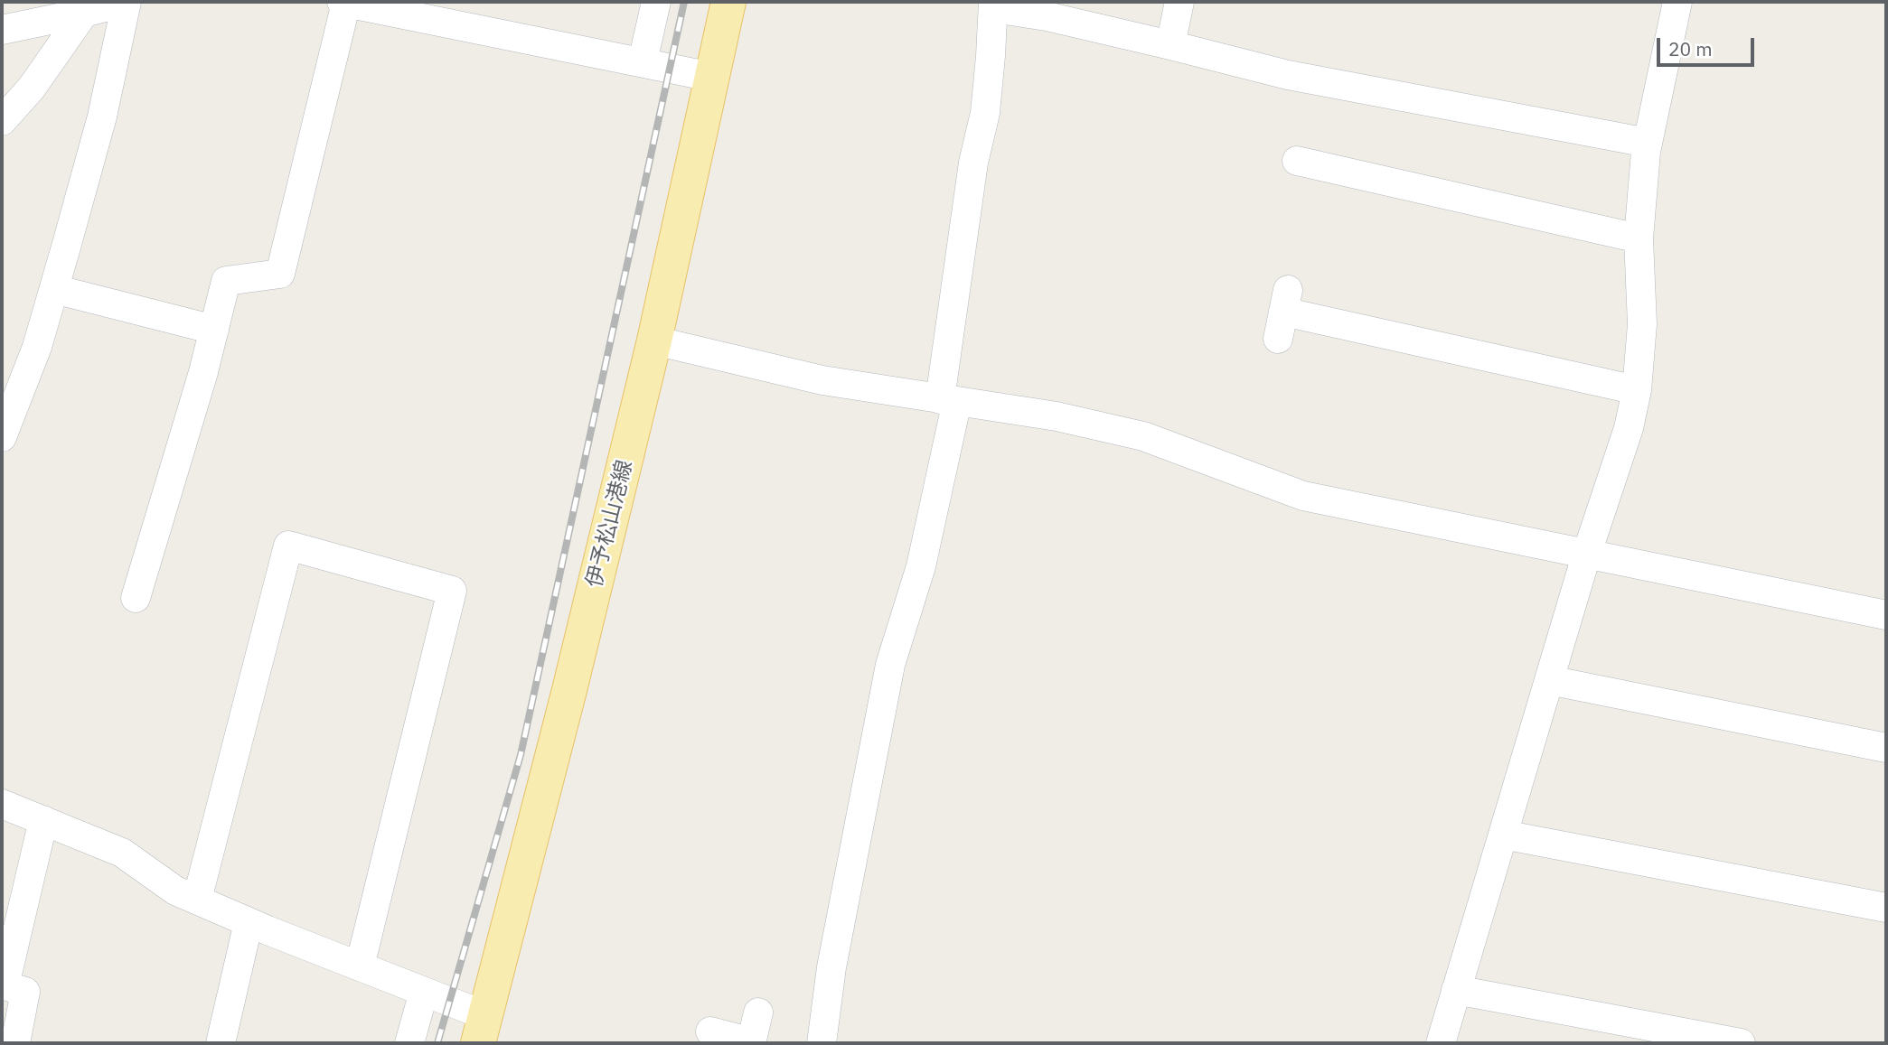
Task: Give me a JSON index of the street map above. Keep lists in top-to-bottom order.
{
  "streets": {
    "main road": ["伊予松山港線"]
  },
  "scale_bar": "20 m"
}
